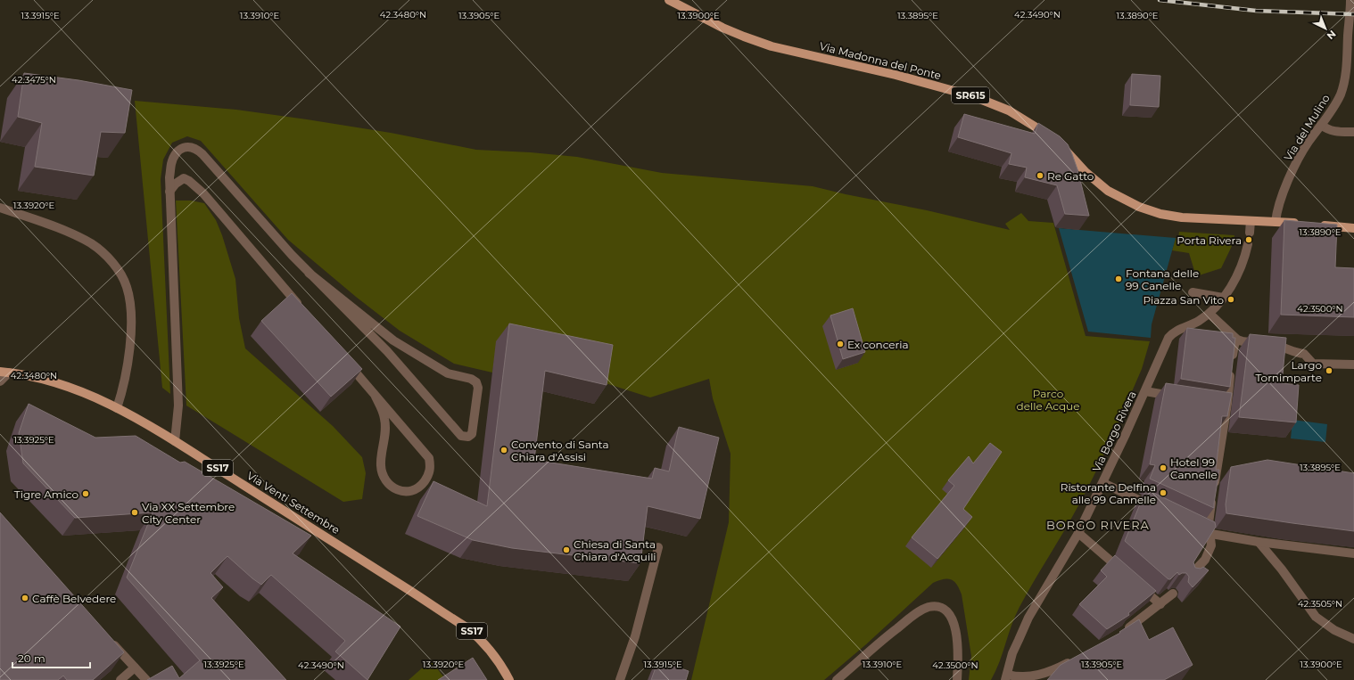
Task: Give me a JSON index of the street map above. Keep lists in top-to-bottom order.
{
  "streets": {
    "main road": [
      "Via Madonna del Ponte",
      "SR615",
      "SS17",
      "Via Venti Settembre"
    ],
    "street": ["Via del Mulino", "Via Borgo Rivera"]
  },
  "crossings": [
    ["Via Madonna del Ponte", "SR615"],
    ["SR615", "Via del Mulino"]
  ],
  "districts": ["BORGO RIVERA"],
  "parks": ["Parco delle Acque"],
  "places": [
    "Re Gatto",
    "Porta Rivera",
    "Fontana delle 99 Canelle",
    "Piazza San Vito",
    "Ex conceria",
    "Largo Tornimparte",
    "Convento di Santa Chiara d'Assisi",
    "Hotel 99 Cannelle",
    "Ristorante Delfina alle 99 Cannelle",
    "Tigre Amico",
    "Via XX Settembre City Center",
    "Chiesa di Santa Chiara d'Acquili",
    "Caffè Belvedere"
  ],
  "scale_bar": "20 m",
  "north": "bottom right",
  "coordinates": [
    "42.3480°N",
    "42.3490°N",
    "13.3895°E",
    "13.3890°E",
    "13.3915°E",
    "13.3910°E",
    "13.3905°E",
    "13.3900°E",
    "42.3475°N",
    "13.3920°E",
    "42.3500°N",
    "13.3925°E",
    "42.3505°N"
  ]
}
